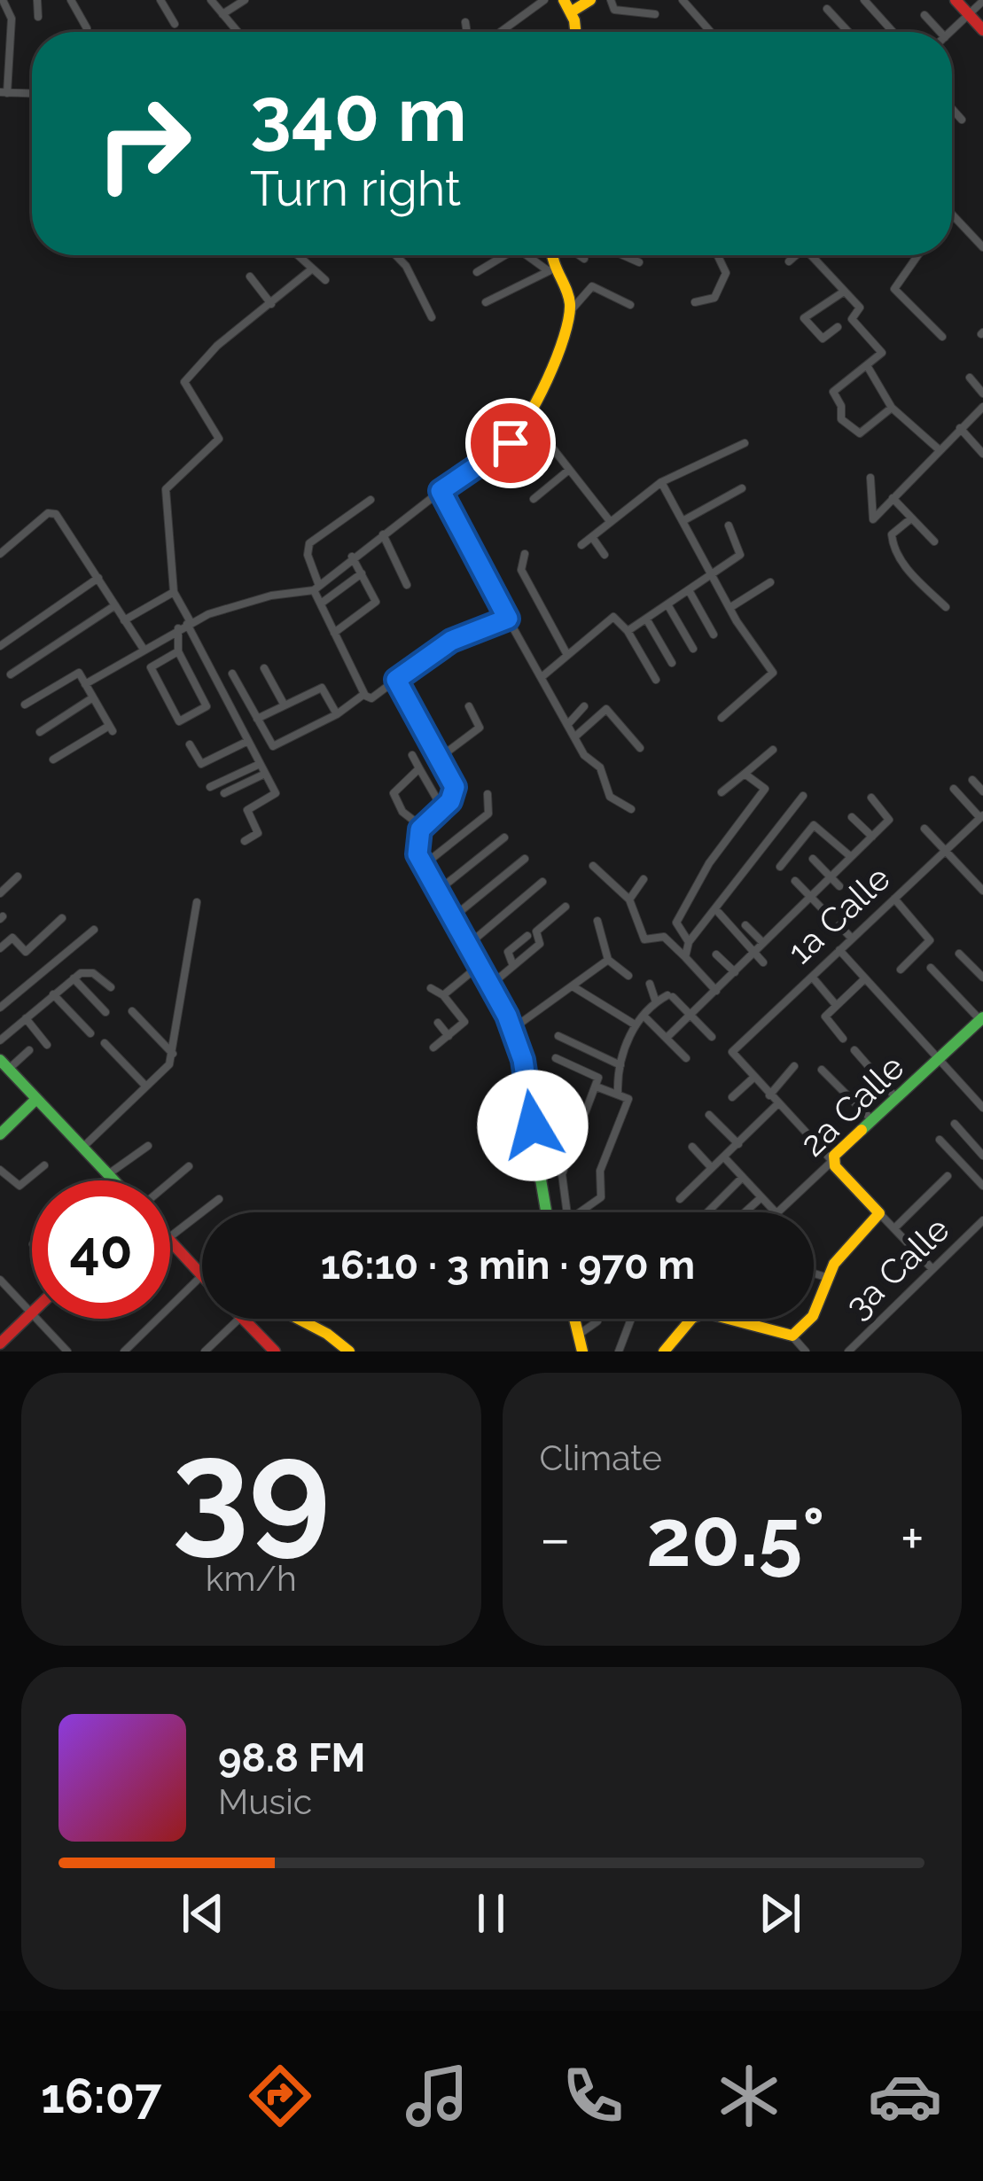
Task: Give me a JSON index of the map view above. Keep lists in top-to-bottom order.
{
  "streets": {
    "street": ["1a Calle", "2a Calle", "3a Calle"]
  },
  "page": {
    "turn": ["340 m", "Turn right"],
    "limit": "40",
    "trip": "16:10 · 3 min · 970 m",
    "tile": [
      ["39", "km/h"],
      "Climate"
    ],
    "heat": ["−", "20.5°", "+"],
    "song": ["98.8 FM", "Music"],
    "tabs": "16:07"
  }
}
